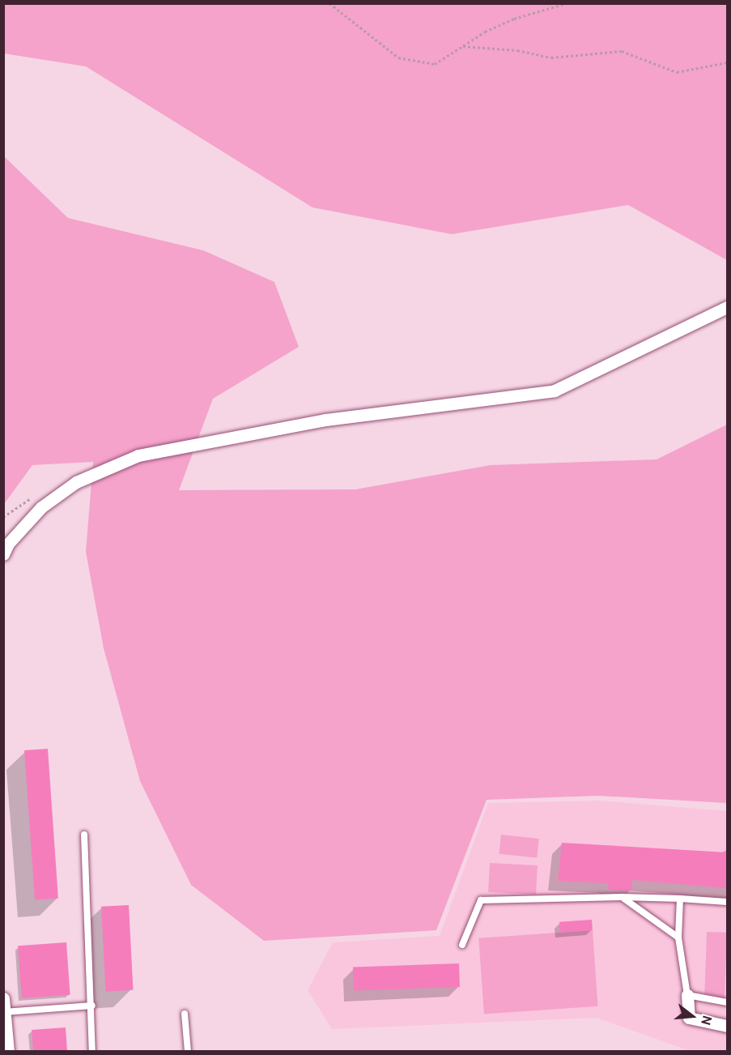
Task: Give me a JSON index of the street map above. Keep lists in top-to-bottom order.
{
  "north": "right"
}
